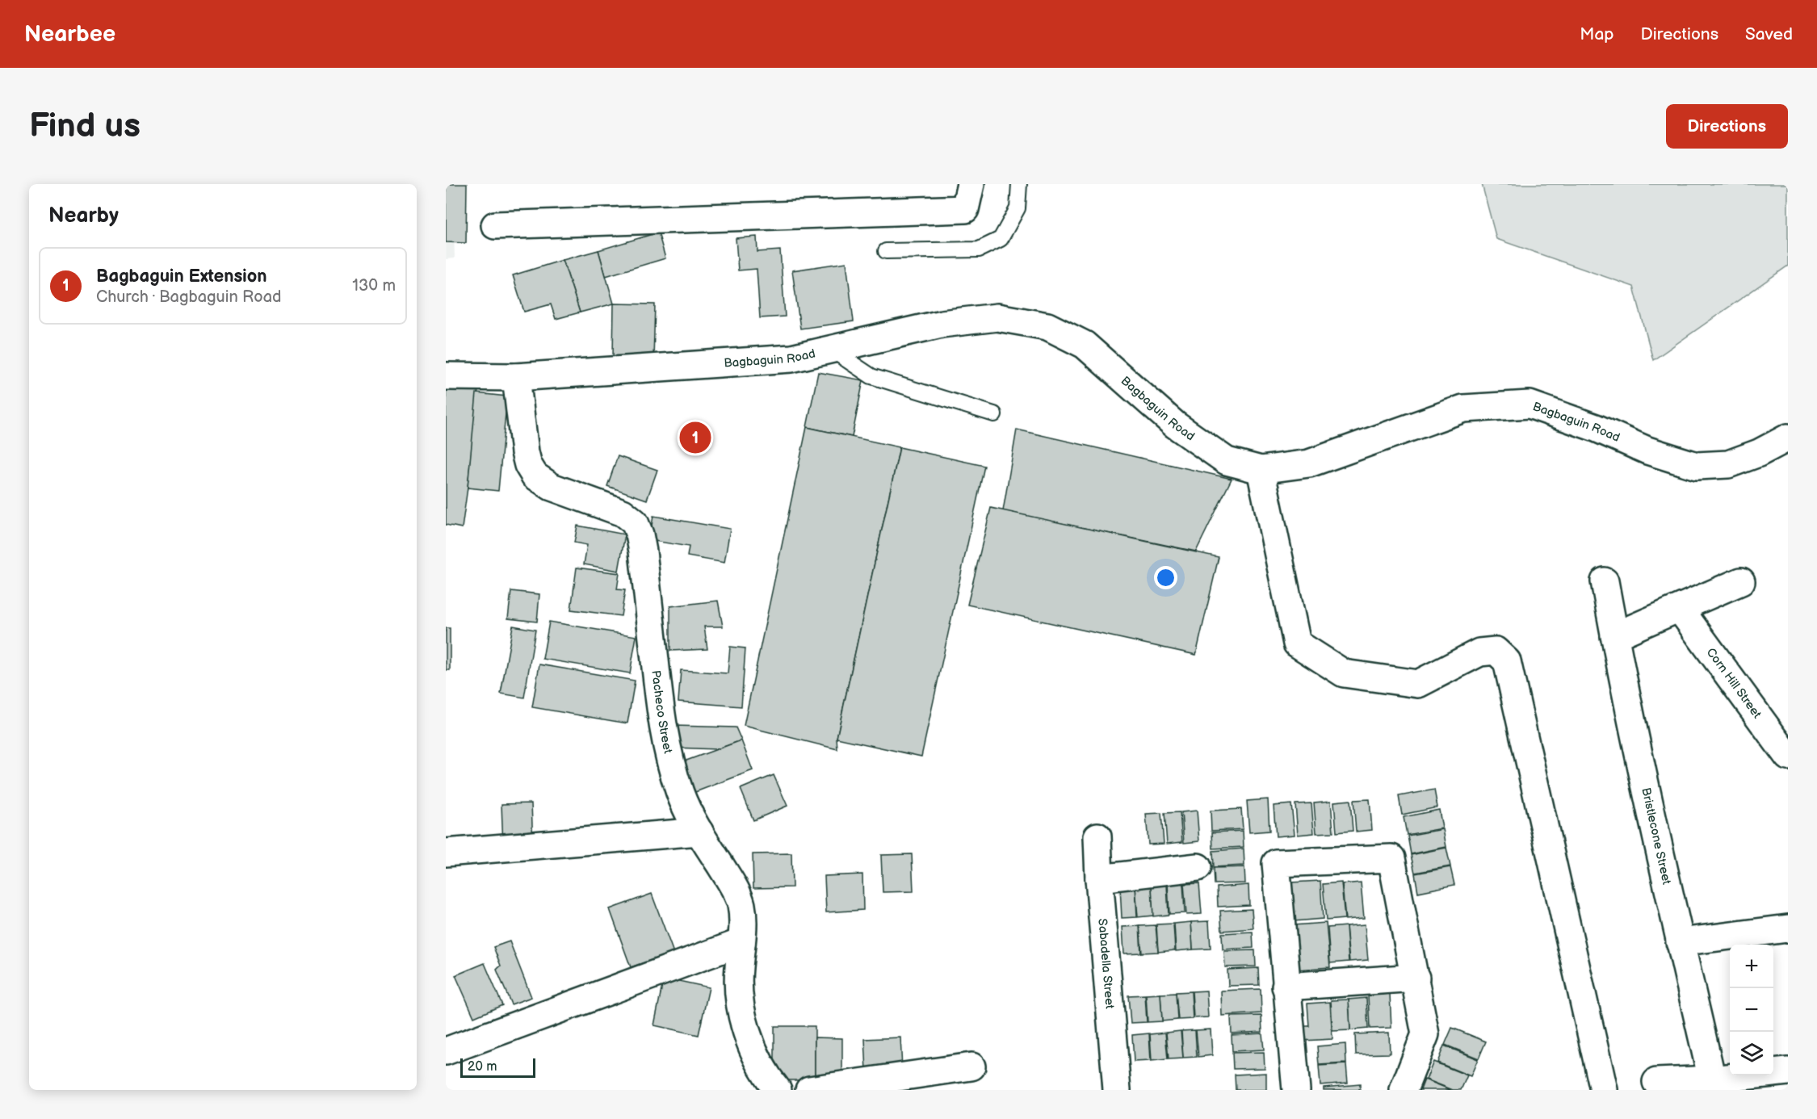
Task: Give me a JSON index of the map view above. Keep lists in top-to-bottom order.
{
  "streets": {
    "street": [
      "Bagbaguin Road",
      "Corn Hill Street",
      "Pacheco Street",
      "Bristlecone Street",
      "Sabadella Street"
    ]
  },
  "crossings": [
    ["Bagbaguin Road", "Pacheco Street"]
  ],
  "scale_bar": "20 m",
  "page": {
    "header": "Nearbee",
    "nav": ["Map", "Directions", "Saved"],
    "buttons": "Directions",
    "title": "Find us",
    "heading": "Nearby",
    "list": [
      {
        "mark": "1",
        "name": "Bagbaguin Extension",
        "note": "Church · Bagbaguin Road",
        "value": "130 m"
      }
    ],
    "pins": "1",
    "map_buttons": ["+", "−"],
    "scale": "20 m"
  }
}
